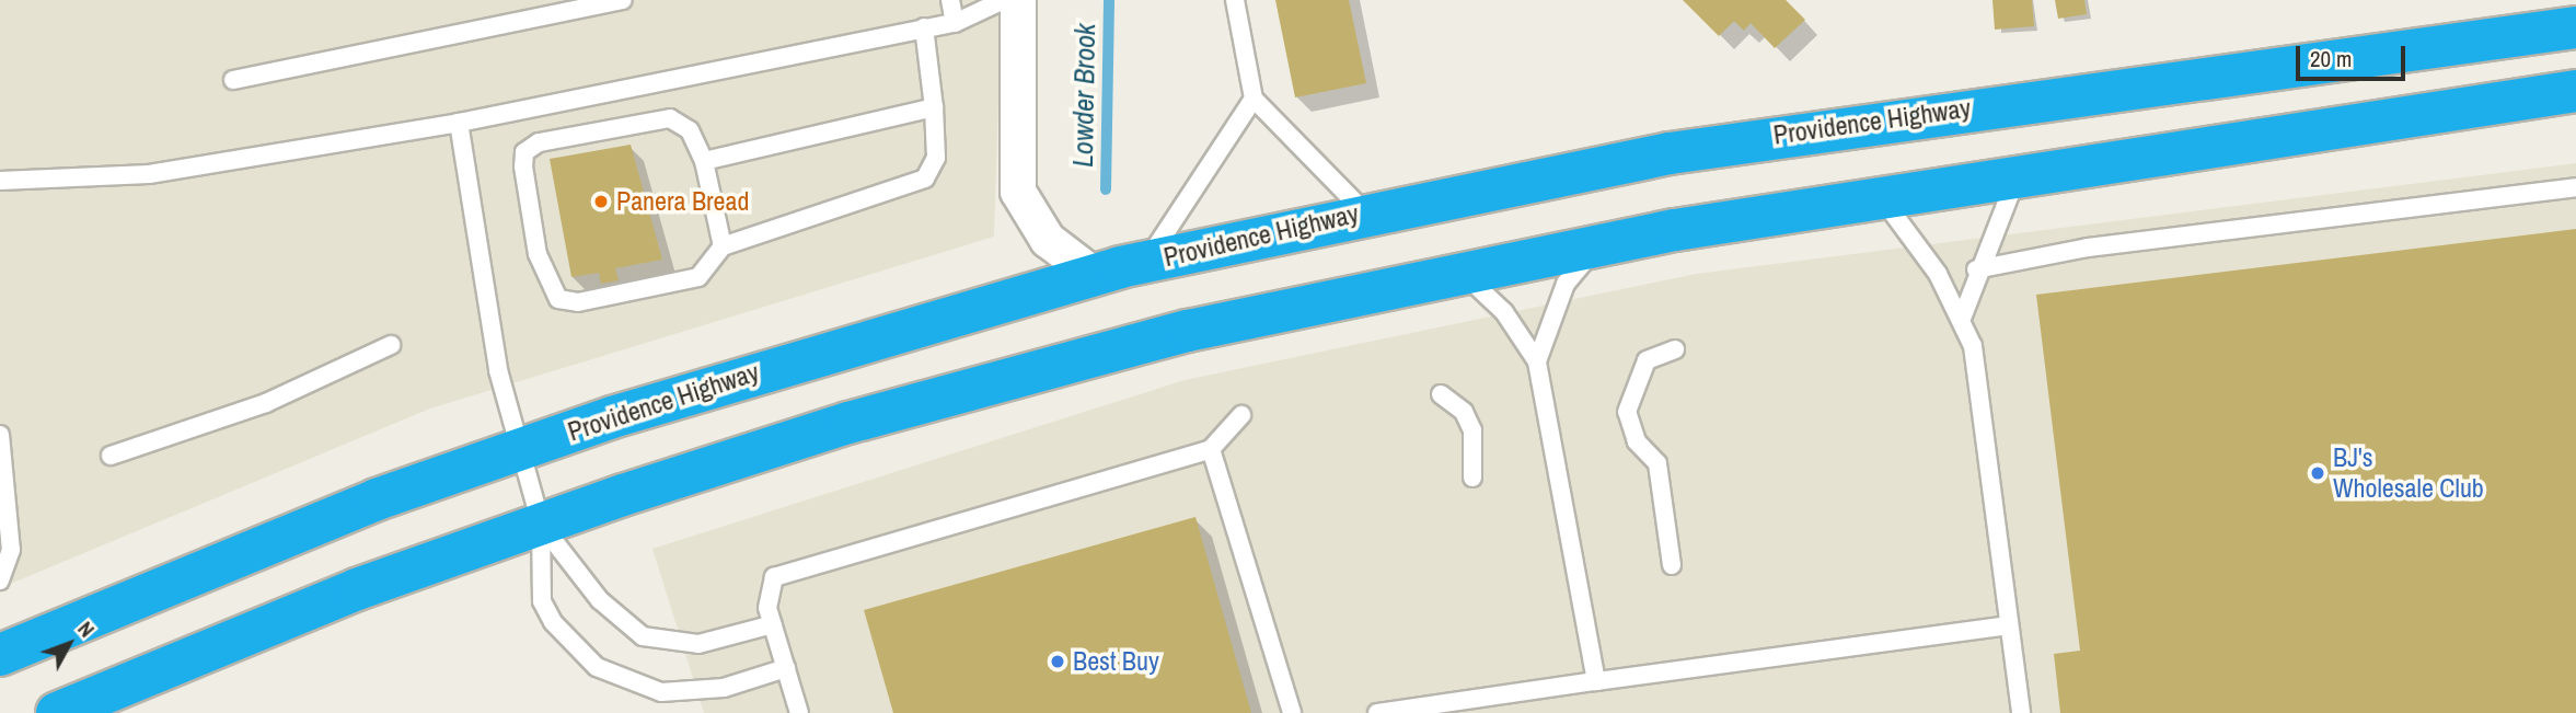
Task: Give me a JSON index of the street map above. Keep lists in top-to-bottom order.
{
  "streets": {
    "highway": ["Providence Highway"]
  },
  "water": ["Lowder Brook"],
  "places": ["Panera Bread", "BJ's Wholesale Club", "Best Buy"],
  "scale_bar": "20 m",
  "north": "top right"
}
